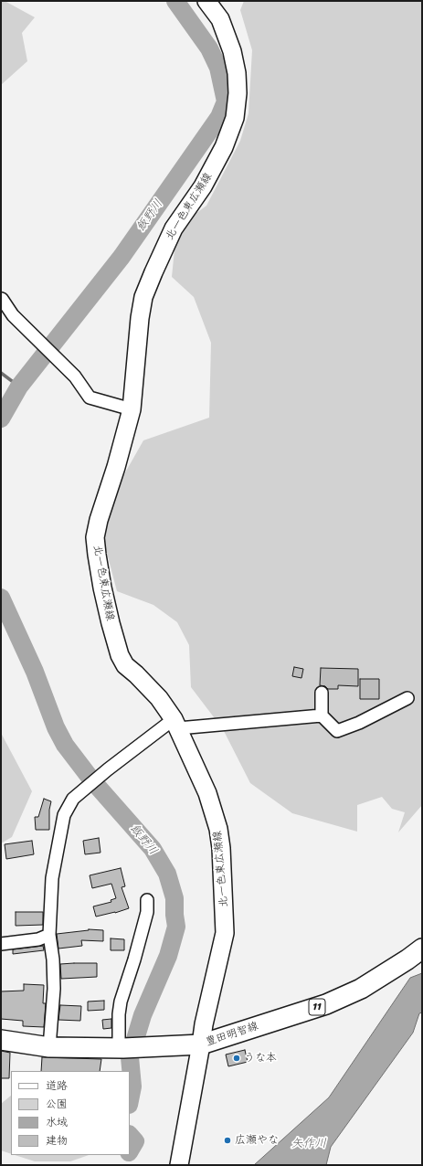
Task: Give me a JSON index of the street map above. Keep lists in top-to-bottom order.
{
  "streets": {
    "main road": ["北一色東広瀬線", "11", "豊田明智線"]
  },
  "crossings": [
    ["北一色東広瀬線", "豊田明智線"]
  ],
  "water": ["飯野川", "矢作川"],
  "places": ["うな本", "広瀬やな"],
  "legend": [
    "道路",
    "公園",
    "水域",
    "建物"
  ]
}
